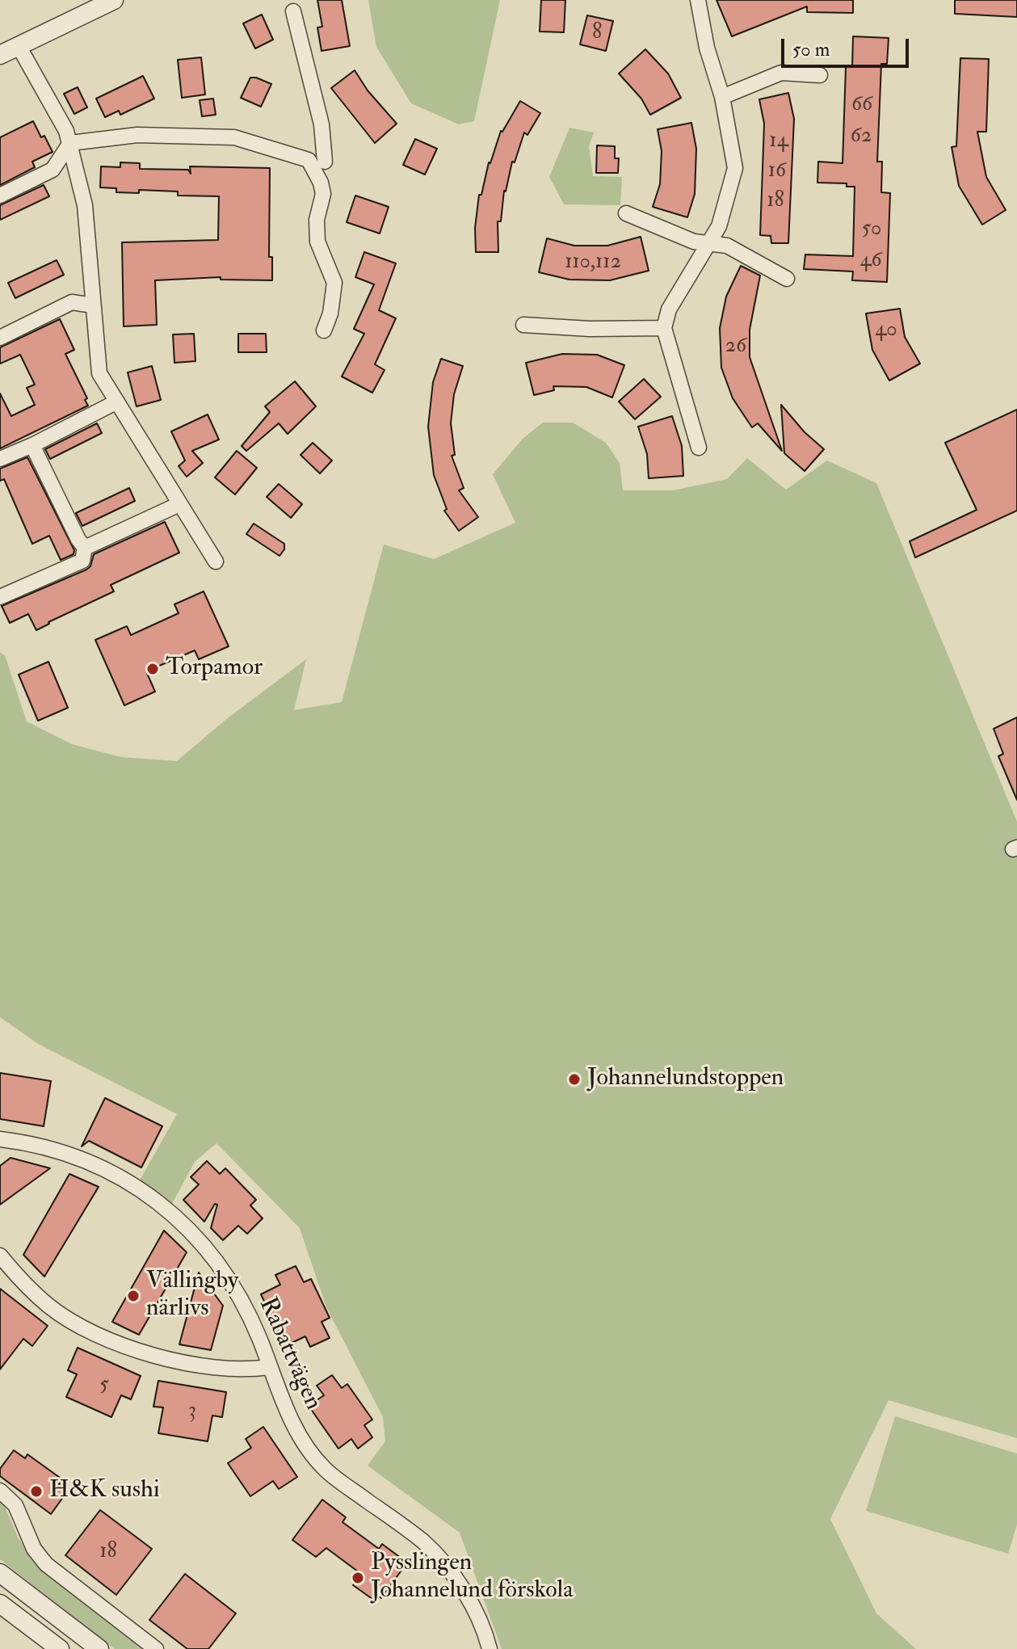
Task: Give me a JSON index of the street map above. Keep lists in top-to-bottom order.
{
  "streets": {
    "street": ["Rabattvägen"]
  },
  "places": [
    "Torpamor",
    "Johannelundstoppen",
    "Vällingby närlivs",
    "H&K sushi",
    "Pysslingen Johannelund förskola"
  ],
  "house_numbers": [
    "8",
    "66",
    "62",
    "14",
    "16",
    "18",
    "50",
    "46",
    "110,112",
    "40",
    "26",
    "5",
    "3",
    "18"
  ],
  "scale_bar": "50 m"
}
